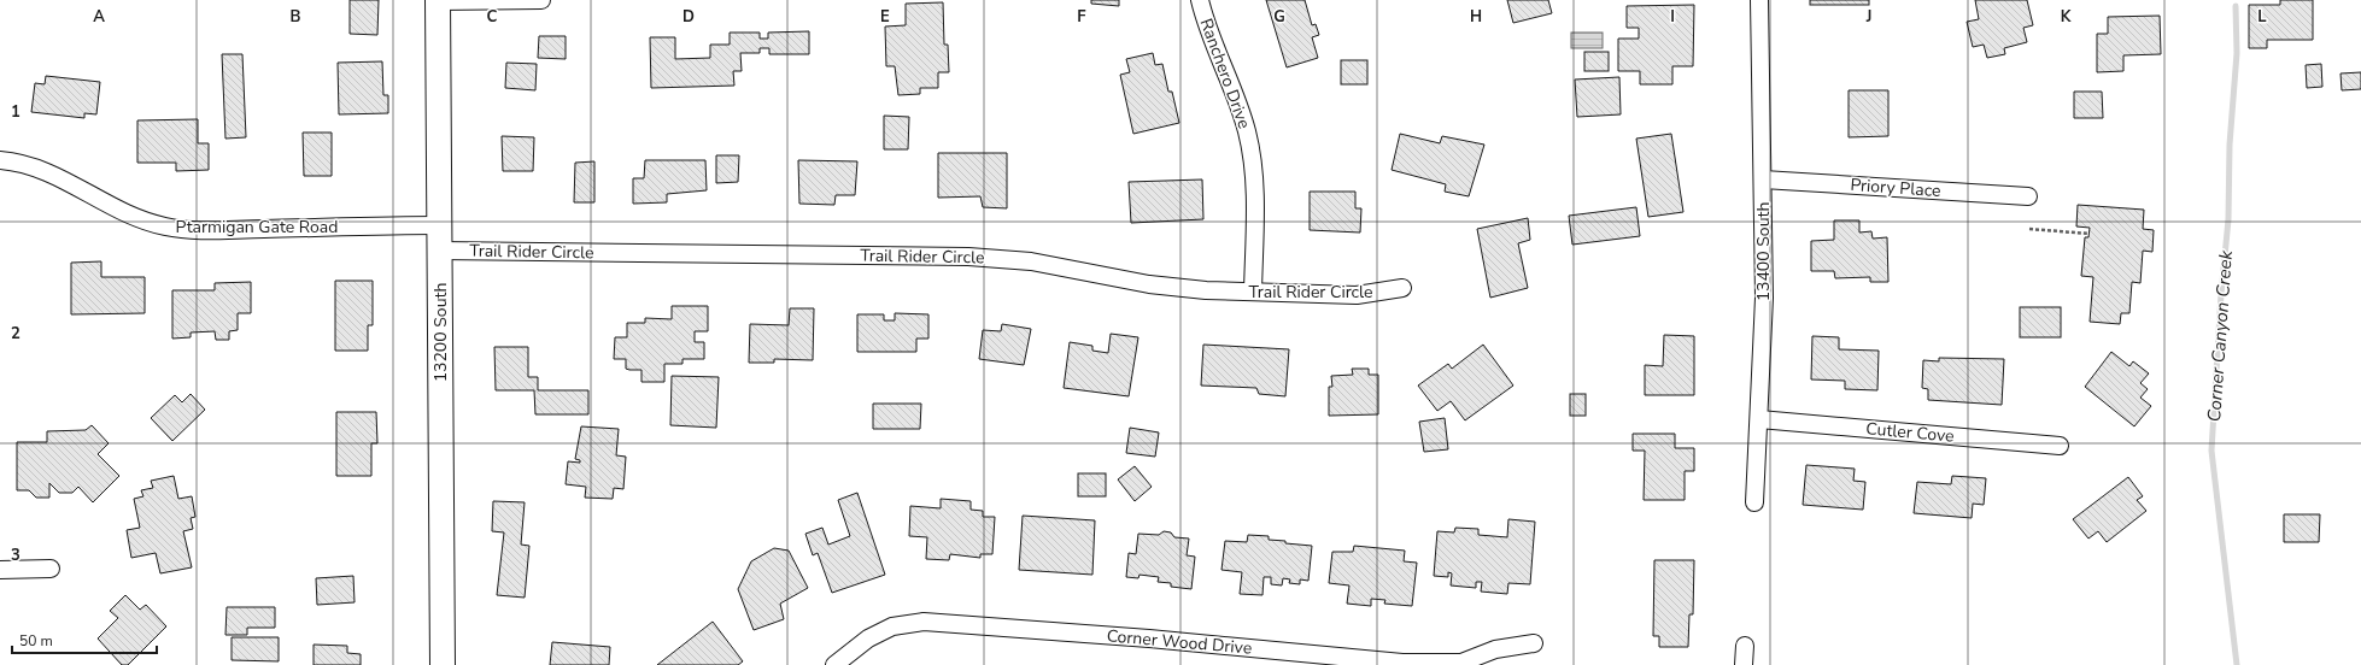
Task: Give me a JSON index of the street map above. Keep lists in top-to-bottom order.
{
  "streets": {
    "street": [
      "Ranchero Drive",
      "Priory Place",
      "Ptarmigan Gate Road",
      "Trail Rider Circle",
      "13400 South",
      "13200 South",
      "Cutler Cove",
      "Corner Wood Drive"
    ]
  },
  "crossings": [
    ["Ranchero Drive", "Trail Rider Circle"],
    ["Priory Place", "13400 South"],
    ["Ptarmigan Gate Road", "13200 South"],
    ["Trail Rider Circle", "13200 South"],
    ["13400 South", "Cutler Cove"]
  ],
  "water": ["Corner Canyon Creek"],
  "scale_bar": "50 m",
  "grid": {
    "columns": [
      "A",
      "B",
      "C",
      "D",
      "E",
      "F",
      "G",
      "H",
      "I",
      "J",
      "K",
      "L"
    ],
    "rows": ["1", "2", "3"]
  }
}
